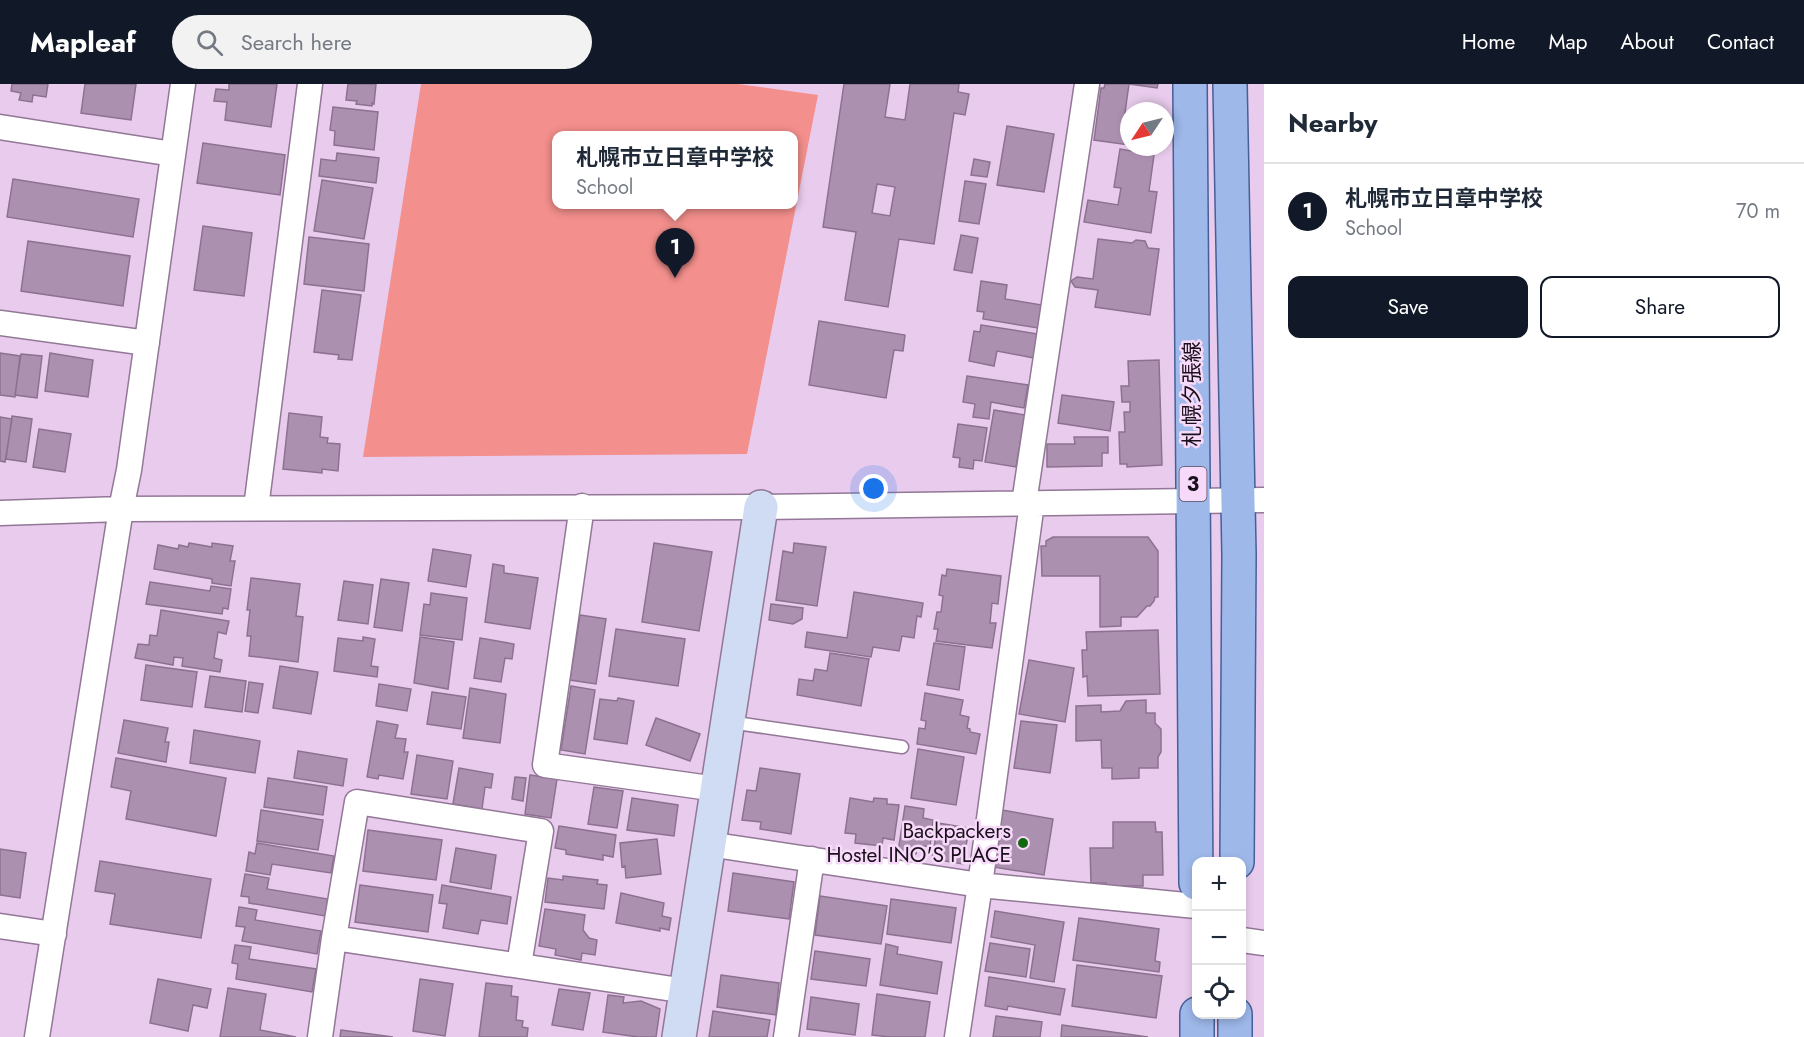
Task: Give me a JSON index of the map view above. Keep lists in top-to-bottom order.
{
  "streets": {
    "main road": ["札幌夕張線", "3"]
  },
  "places": ["Backpackers Hostel INO'S PLACE"],
  "north": "bottom left",
  "page": {
    "header": "Mapleaf",
    "search": "Search here",
    "nav": [
      "Home",
      "Map",
      "About",
      "Contact"
    ],
    "heading": "Nearby",
    "popup": ["札幌市立日章中学校", "School"],
    "list": [
      {
        "mark": "1",
        "name": "札幌市立日章中学校",
        "note": "School",
        "value": "70 m"
      }
    ],
    "pins": "1",
    "buttons": ["Save", "Share"],
    "map_buttons": ["+", "−"]
  }
}
